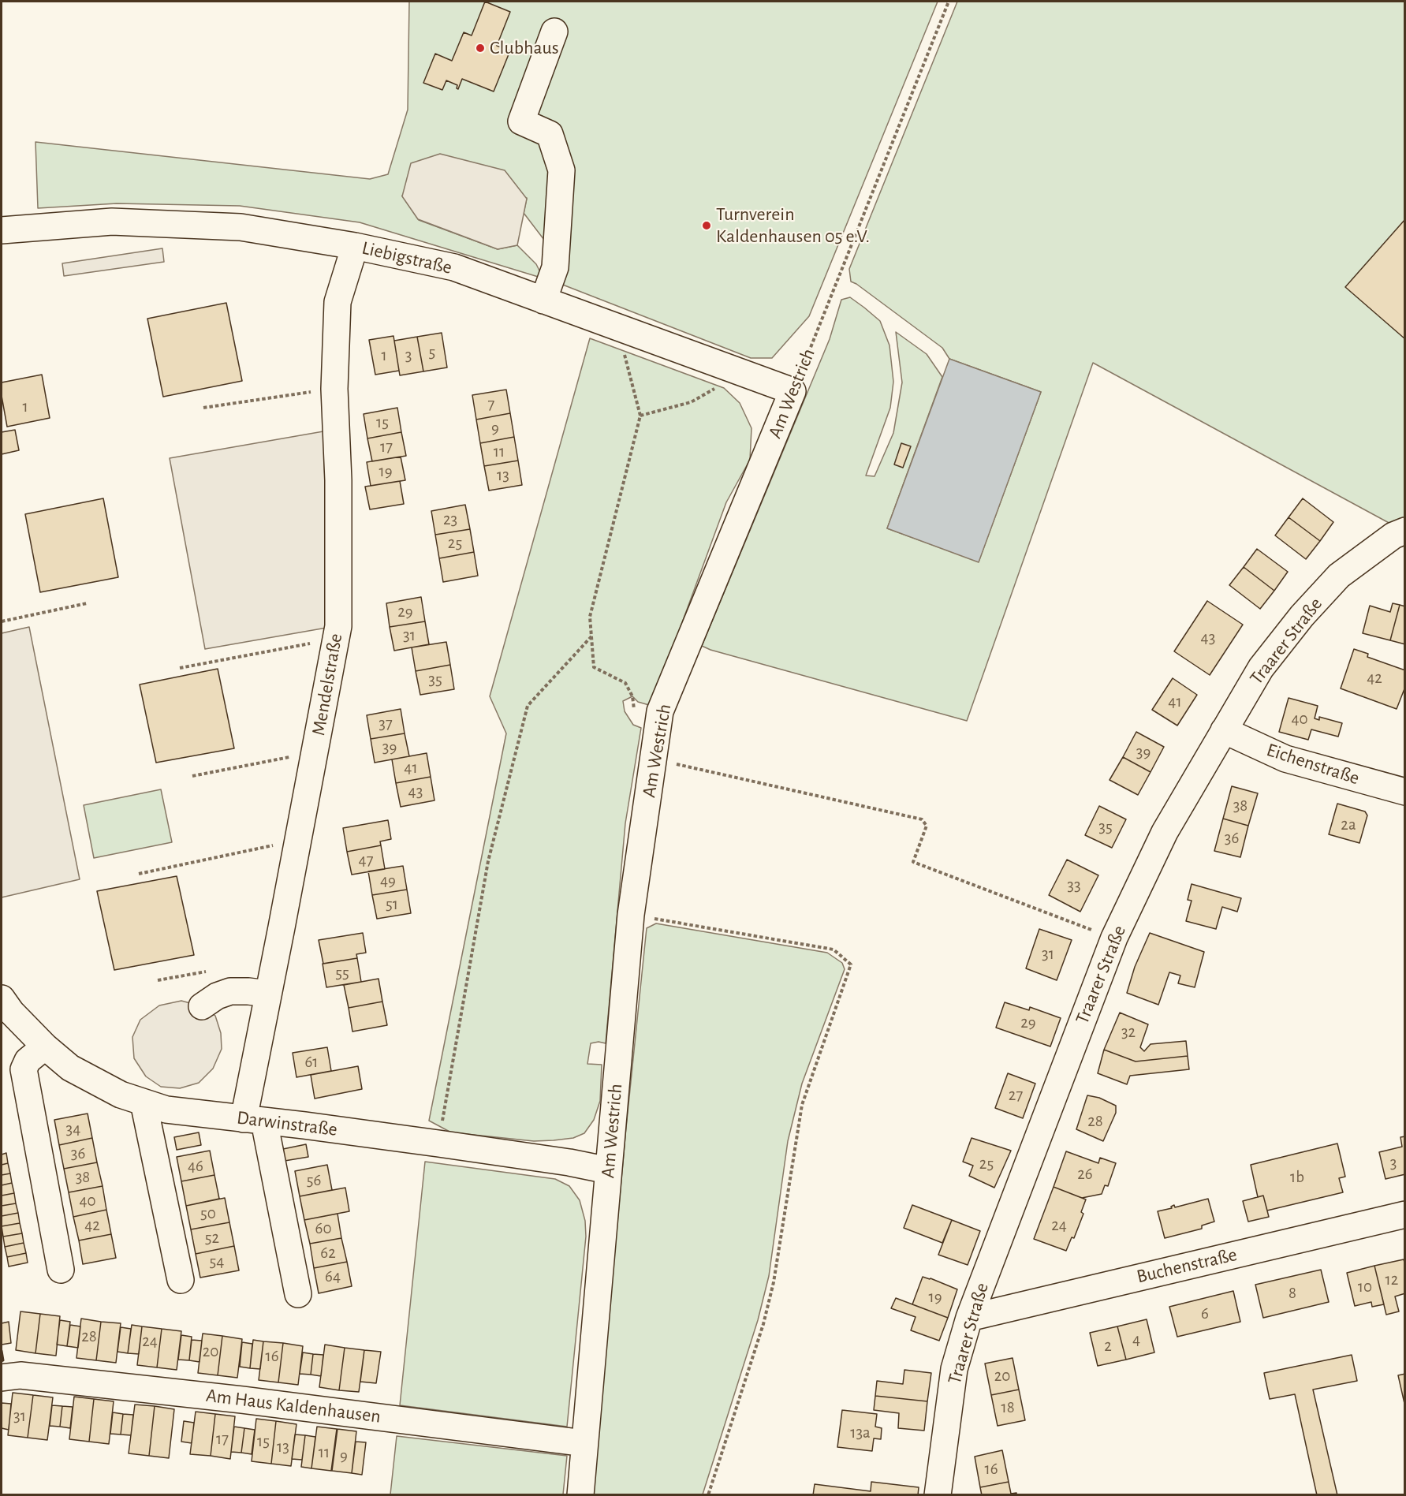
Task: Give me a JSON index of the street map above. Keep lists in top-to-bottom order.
{
  "streets": {
    "street": [
      "Liebigstraße",
      "Am Westrich",
      "Traarer Straße",
      "Mendelstraße",
      "Eichenstraße",
      "Darwinstraße",
      "Buchenstraße",
      "Am Haus Kaldenhausen"
    ]
  },
  "crossings": [
    ["Liebigstraße", "Am Westrich"],
    ["Liebigstraße", "Mendelstraße"],
    ["Am Westrich", "Darwinstraße"],
    ["Am Westrich", "Am Haus Kaldenhausen"],
    ["Traarer Straße", "Eichenstraße"],
    ["Traarer Straße", "Buchenstraße"],
    ["Mendelstraße", "Darwinstraße"]
  ],
  "places": ["Clubhaus", "Turnverein Kaldenhausen 05 e.V."],
  "house_numbers": [
    "5",
    "1",
    "3",
    "7",
    "1",
    "15",
    "9",
    "17",
    "11",
    "19",
    "13",
    "23",
    "25",
    "29",
    "31",
    "43",
    "42",
    "35",
    "41",
    "40",
    "37",
    "39",
    "39",
    "41",
    "43",
    "38",
    "2a",
    "35",
    "36",
    "47",
    "49",
    "33",
    "51",
    "31",
    "55",
    "29",
    "32",
    "61",
    "27",
    "28",
    "34",
    "36",
    "3",
    "25",
    "46",
    "26",
    "38",
    "1b",
    "56",
    "40",
    "50",
    "42",
    "24",
    "60",
    "52",
    "62",
    "54",
    "64",
    "12",
    "10",
    "8",
    "19",
    "6",
    "28",
    "4",
    "24",
    "2",
    "20",
    "16",
    "20",
    "18",
    "31",
    "13a",
    "17",
    "15",
    "13",
    "11",
    "9",
    "16"
  ]
}
